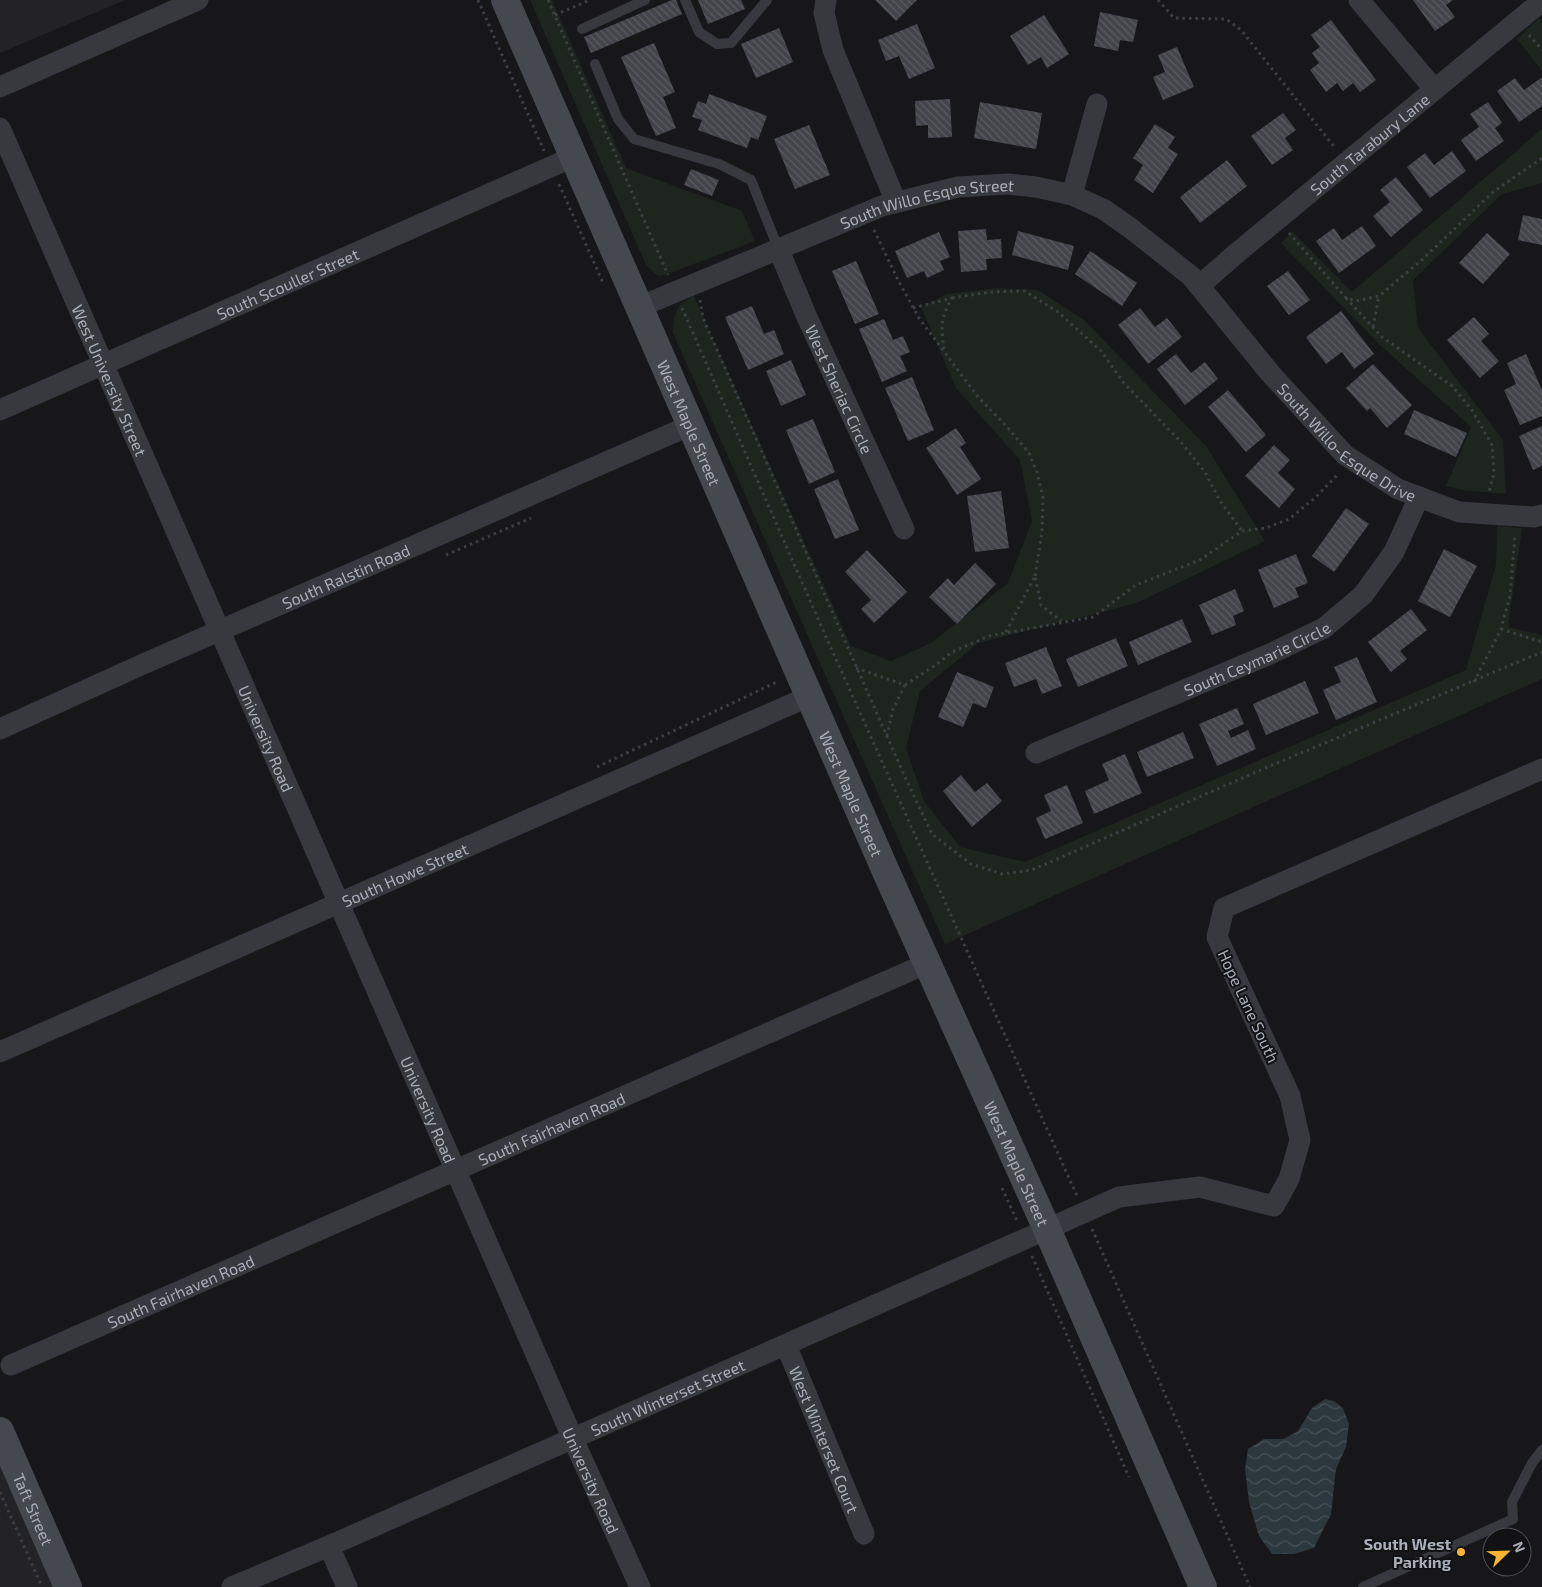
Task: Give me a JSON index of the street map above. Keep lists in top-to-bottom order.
{
  "streets": {
    "main road": ["West Maple Street", "Taft Street"],
    "street": [
      "South Tarabury Lane",
      "South Willo Esque Street",
      "South Scouller Street",
      "West University Street",
      "West Sheriac Circle",
      "South Willo-Esque Drive",
      "South Ralstin Road",
      "South Ceymarie Circle",
      "University Road",
      "South Howe Street",
      "Hope Lane South",
      "South Fairhaven Road",
      "South Winterset Street",
      "West Winterset Court"
    ]
  },
  "crossings": [
    ["South Tarabury Lane", "South Willo Esque Street"],
    ["South Tarabury Lane", "South Willo-Esque Drive"],
    ["South Willo Esque Street", "West Sheriac Circle"],
    ["South Willo Esque Street", "West Maple Street"],
    ["South Willo Esque Street", "South Willo-Esque Drive"],
    ["South Scouller Street", "West University Street"],
    ["South Scouller Street", "West Maple Street"],
    ["West University Street", "South Ralstin Road"],
    ["West University Street", "University Road"],
    ["West Maple Street", "South Ralstin Road"],
    ["West Maple Street", "South Howe Street"],
    ["West Maple Street", "Hope Lane South"],
    ["West Maple Street", "South Fairhaven Road"],
    ["West Maple Street", "South Winterset Street"],
    ["South Willo-Esque Drive", "South Ceymarie Circle"],
    ["South Ralstin Road", "University Road"],
    ["University Road", "South Howe Street"],
    ["University Road", "South Fairhaven Road"],
    ["University Road", "South Winterset Street"],
    ["Hope Lane South", "South Winterset Street"],
    ["South Winterset Street", "West Winterset Court"]
  ],
  "places": ["South West Parking"],
  "north": "top right"
}
